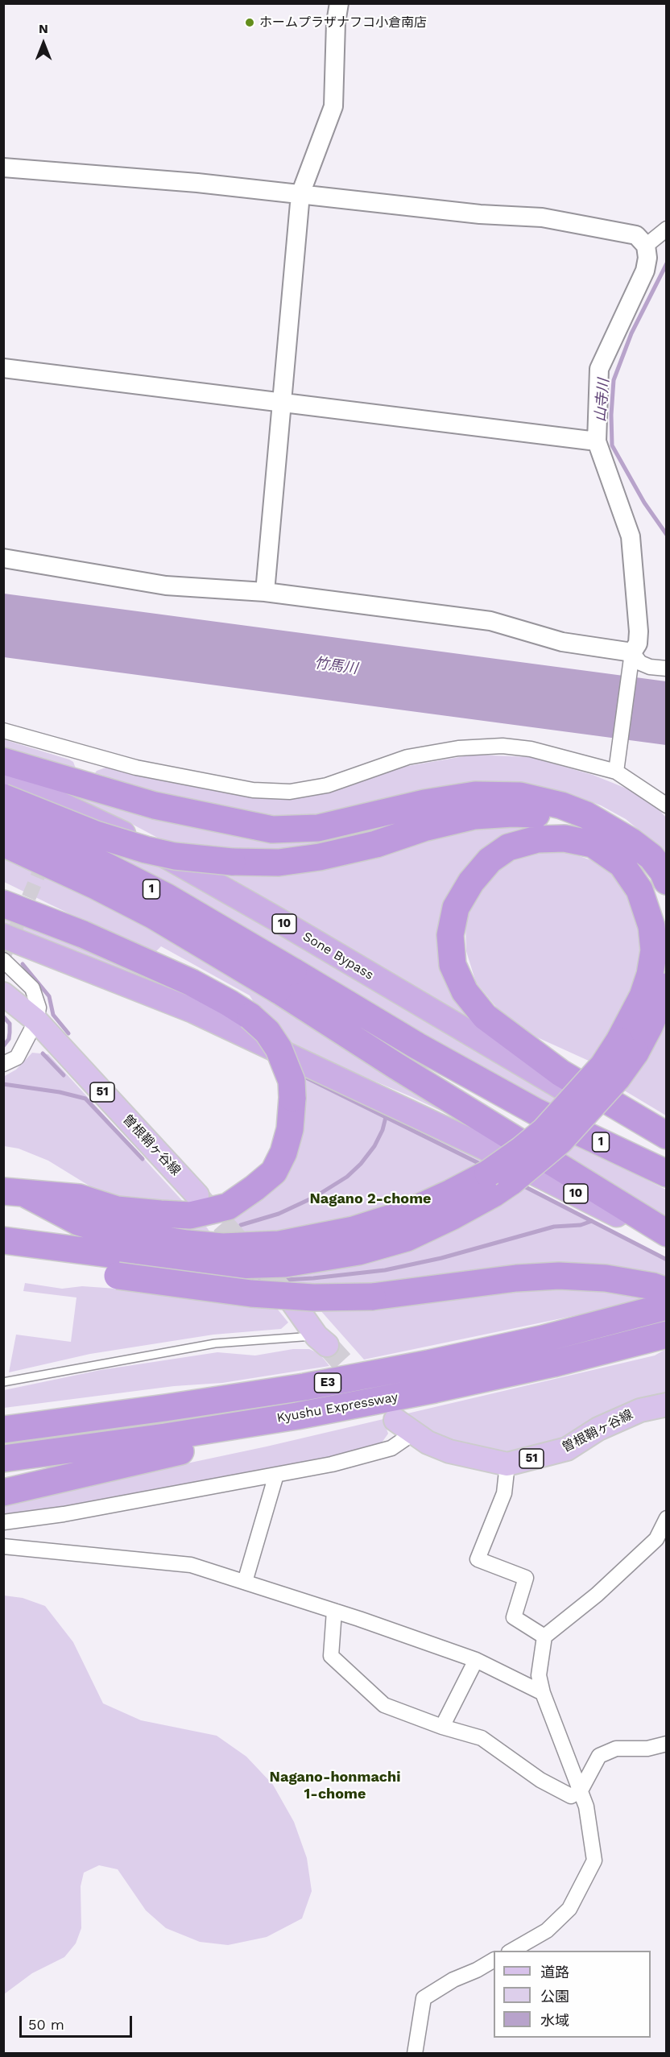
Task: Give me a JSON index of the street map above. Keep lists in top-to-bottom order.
{
  "streets": {
    "highway": [
      "1",
      "10",
      "Sone Bypass",
      "E3",
      "Kyushu Expressway"
    ],
    "main road": ["51", "曽根鞘ヶ谷線"]
  },
  "districts": ["Nagano 2-chome", "Nagano-honmachi 1-chome"],
  "water": ["山寺川", "竹馬川"],
  "places": ["ホームプラザナフコ小倉南店"],
  "legend": ["道路", "公園", "水域"],
  "scale_bar": "50 m",
  "north": "top"
}
